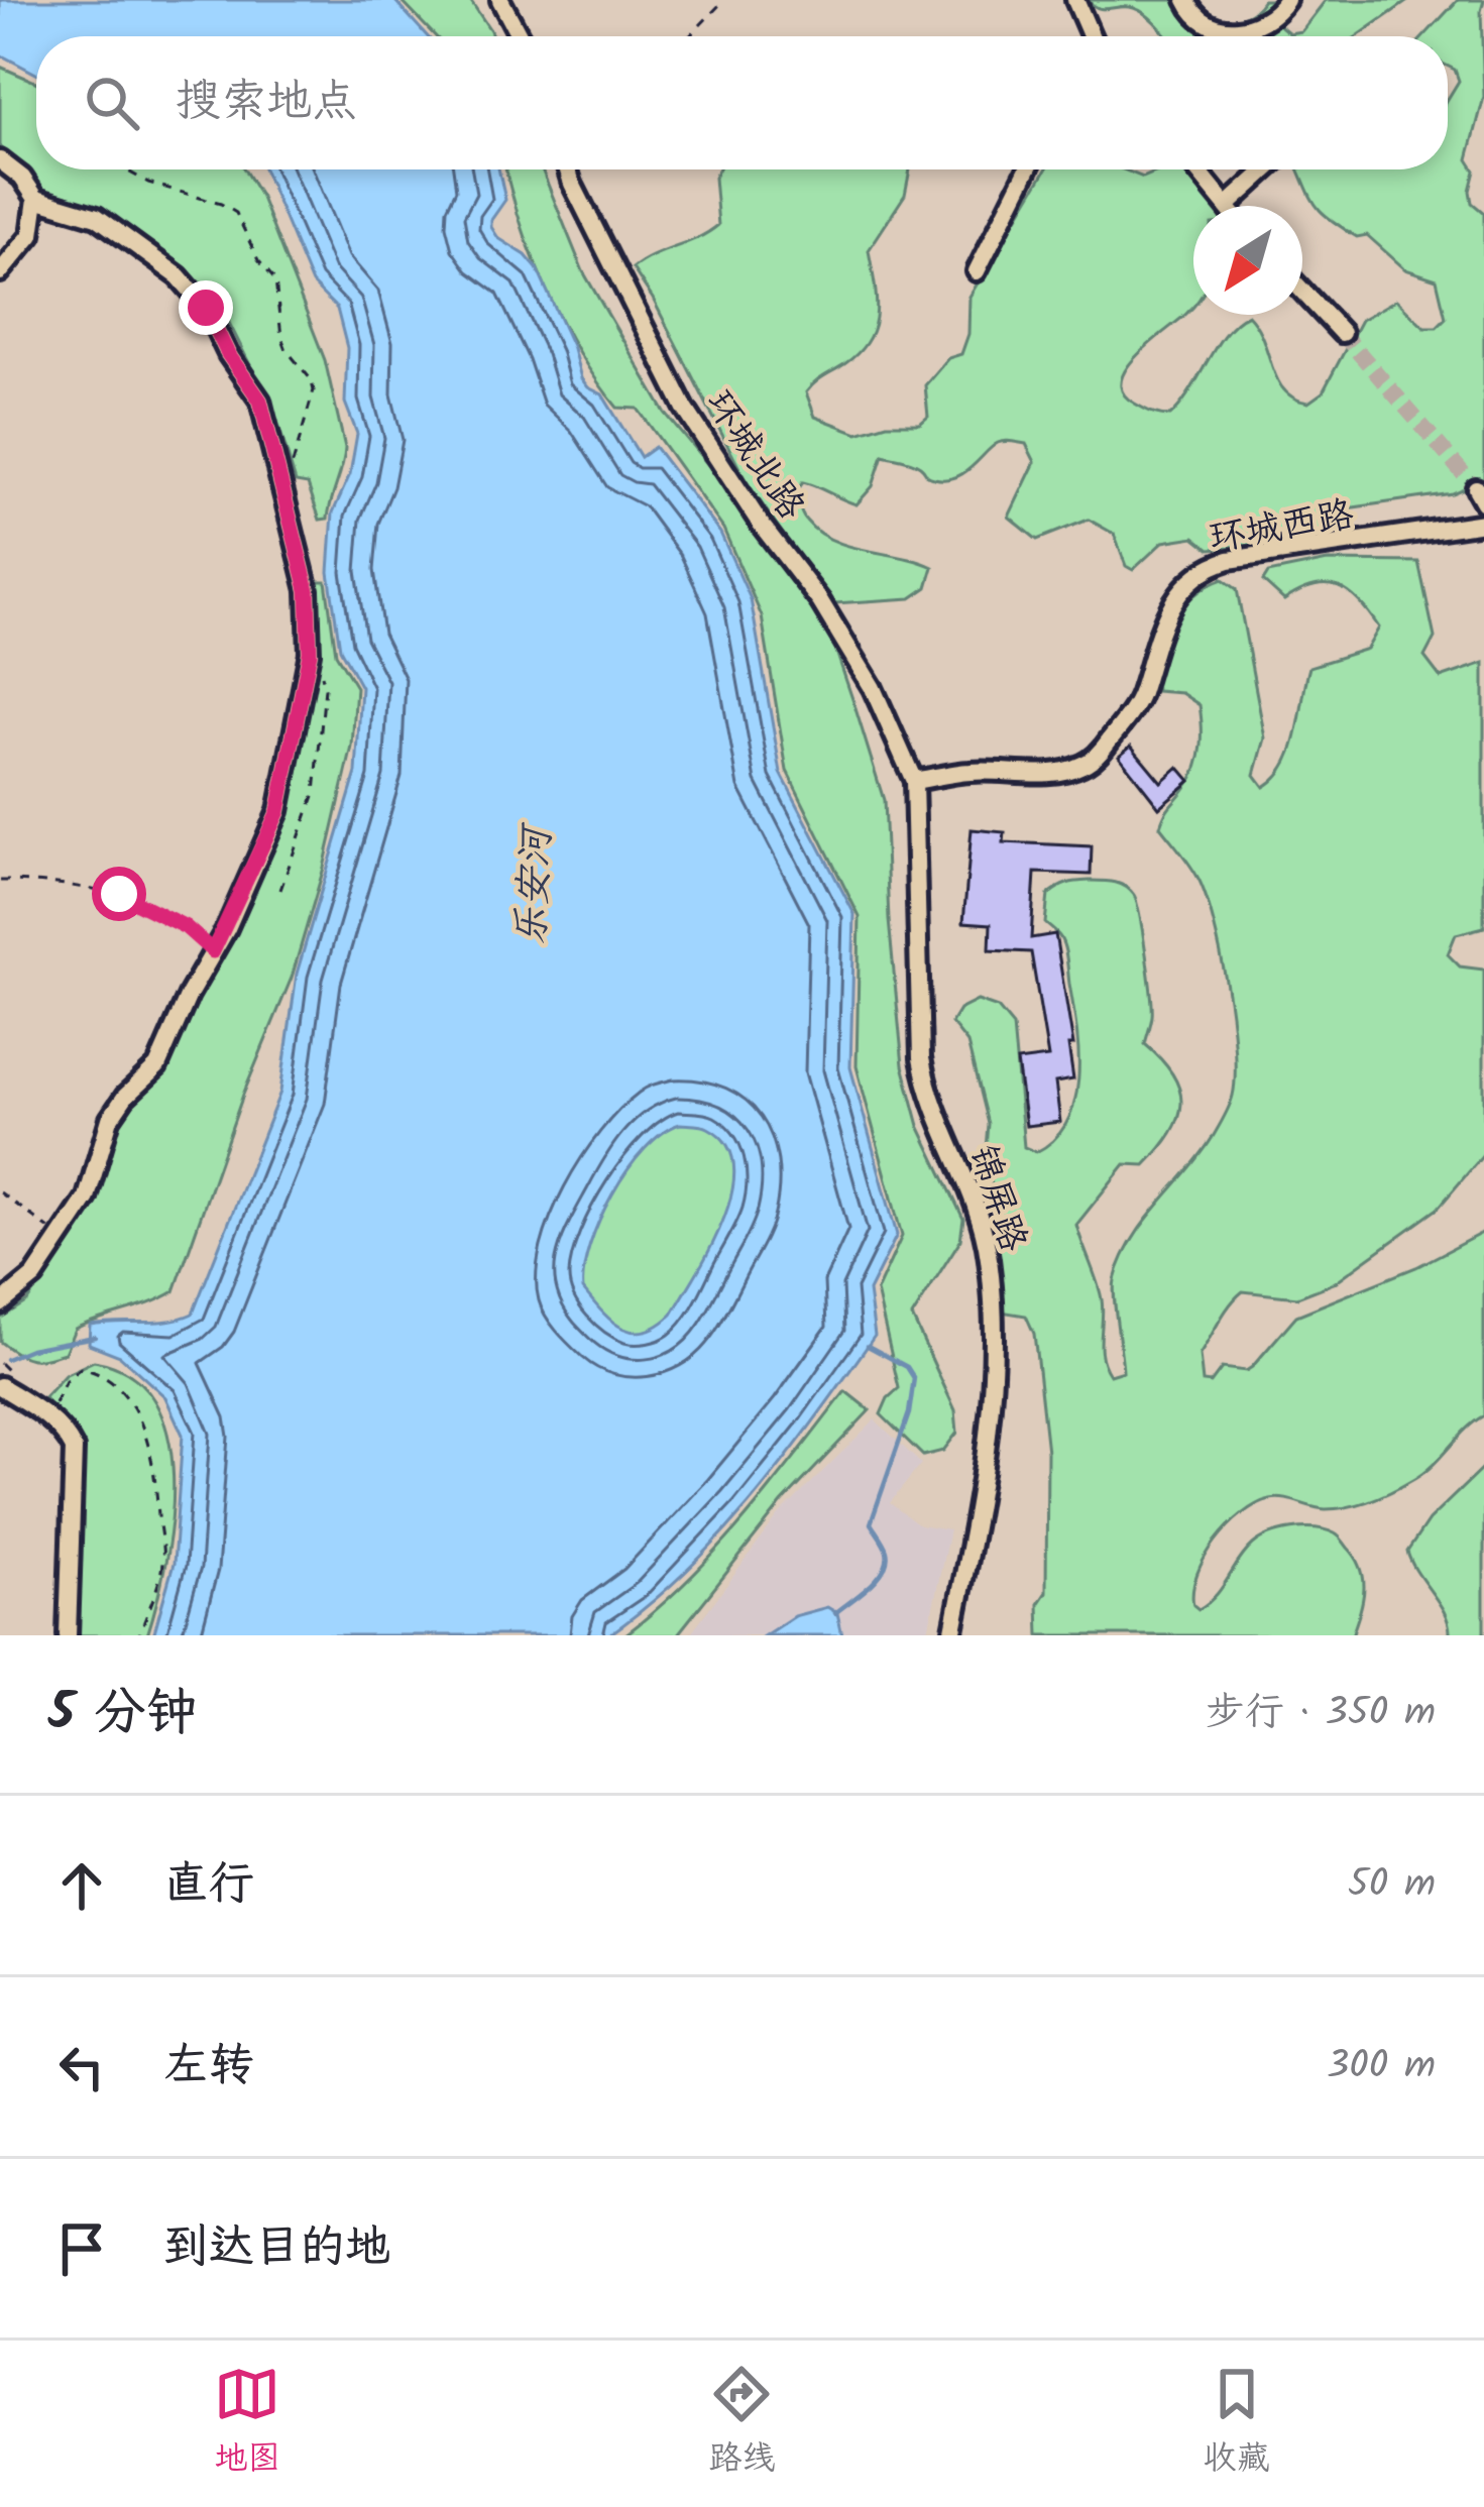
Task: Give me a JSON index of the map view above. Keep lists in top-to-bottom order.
{
  "streets": {
    "street": ["环城北路", "环城西路", "锦屏路"]
  },
  "crossings": [
    ["环城北路", "环城西路"],
    ["环城北路", "锦屏路"],
    ["环城西路", "锦屏路"]
  ],
  "water": ["乐安河"],
  "north": "bottom left",
  "page": {
    "search": "搜索地点",
    "heading": ["5 分钟", "步行 · 350 m"],
    "list": [
      ["直行", "50 m"],
      ["左转", "300 m"],
      "到达目的地"
    ],
    "nav": ["地图", "路线", "收藏"]
  }
}
